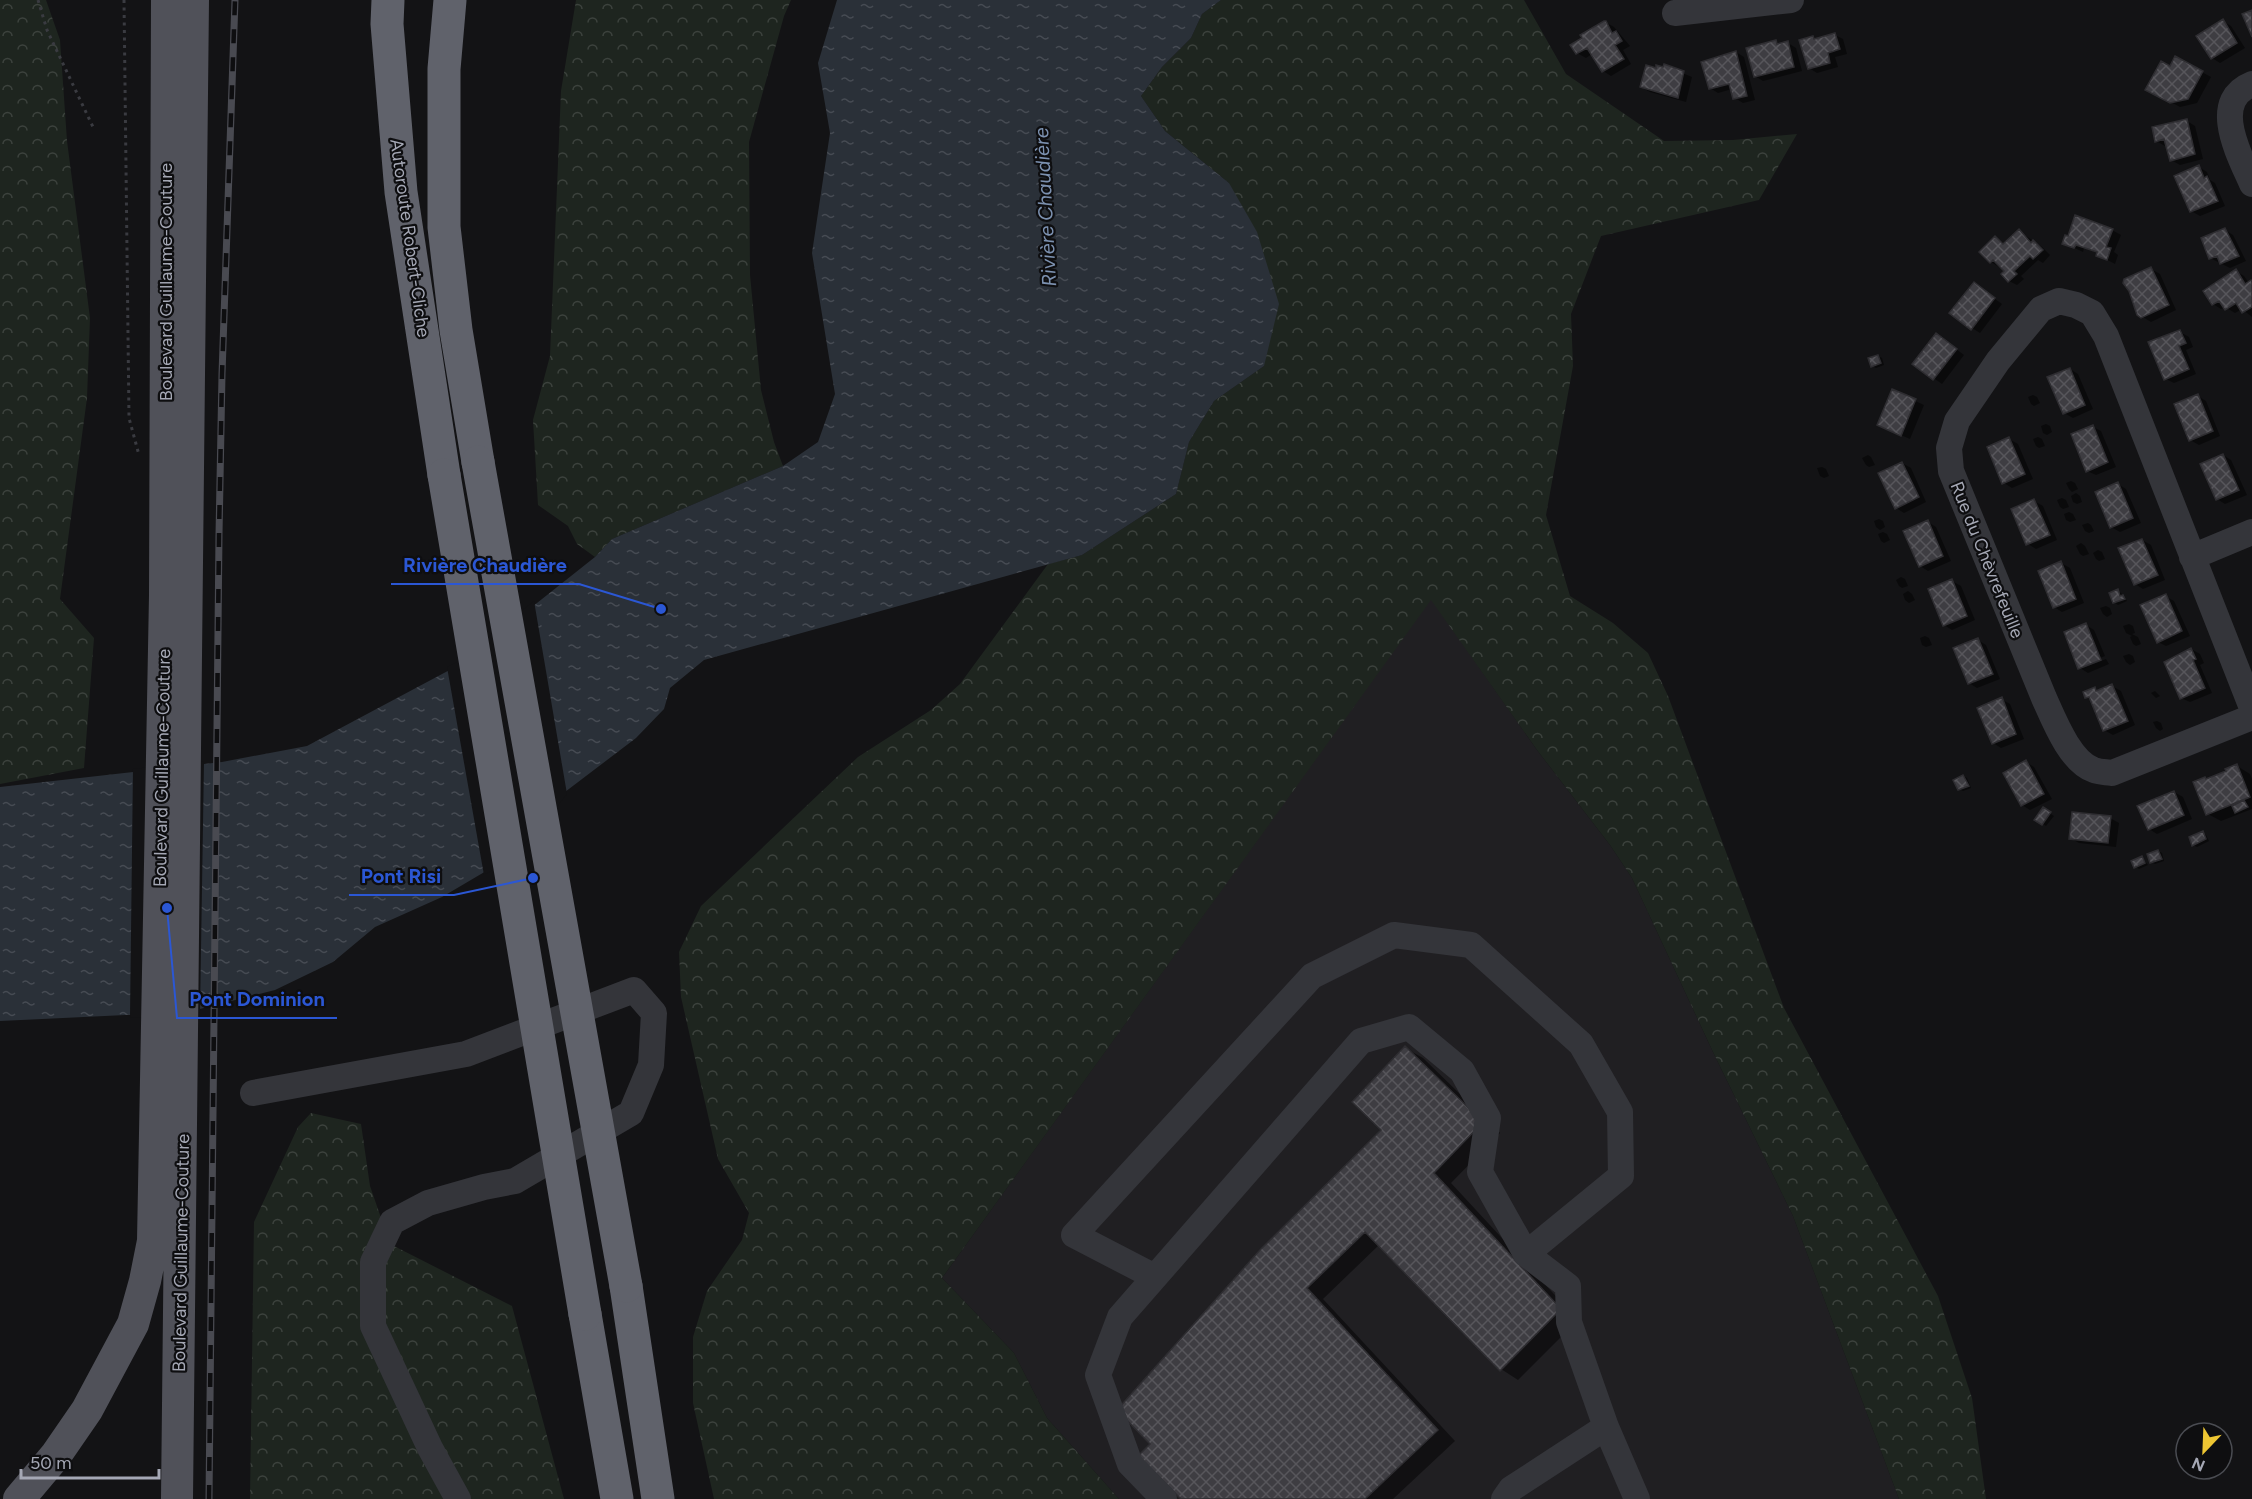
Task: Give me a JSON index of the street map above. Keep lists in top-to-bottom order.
{
  "streets": {
    "highway": ["Autoroute Robert-Cliche"],
    "main road": ["Boulevard Guillaume-Couture"],
    "street": ["Rue du Chèvrefeuille"]
  },
  "water": ["Rivière Chaudière"],
  "places": ["Rivière Chaudière", "Pont Risi", "Pont Dominion"],
  "scale_bar": "50 m",
  "north": "bottom left"
}
